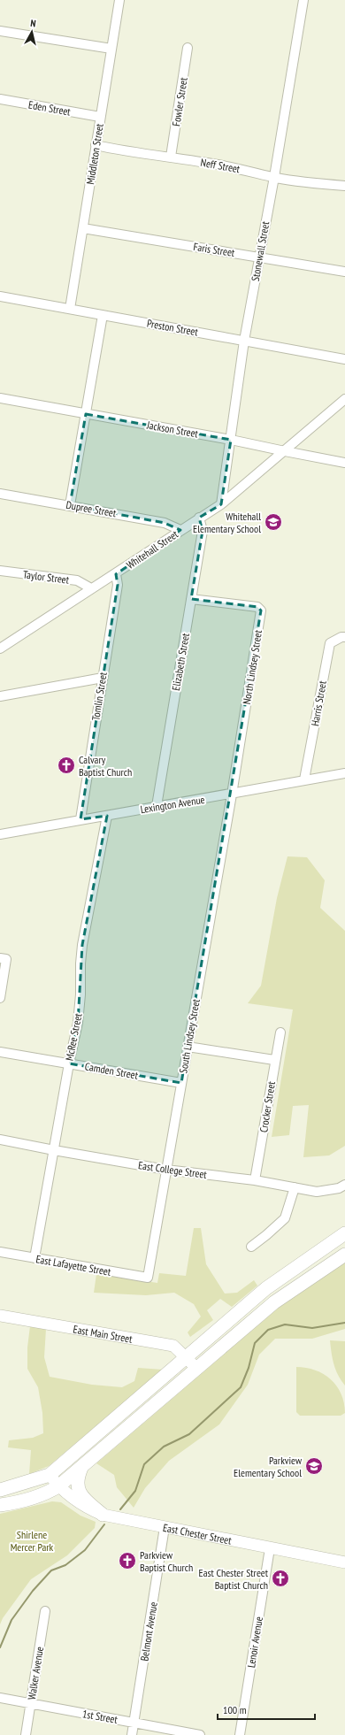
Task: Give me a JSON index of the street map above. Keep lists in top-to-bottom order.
{
  "streets": {
    "main road": ["East Main Street", "East Chester Street"],
    "street": [
      "Fowler Street",
      "Eden Street",
      "Middleton Street",
      "Neff Street",
      "Faris Street",
      "Stonewall Street",
      "Preston Street",
      "Jackson Street",
      "Dupree Street",
      "Whitehall Street",
      "Taylor Street",
      "Elizabeth Street",
      "North Lindsey Street",
      "Tomlin Street",
      "Harris Street",
      "Lexington Avenue",
      "South Lindsey Street",
      "McRee Street",
      "Camden Street",
      "Crocker Street",
      "East College Street",
      "East Lafayette Street",
      "Belmont Avenue",
      "Lenoir Avenue",
      "Walker Avenue",
      "1st Street"
    ]
  },
  "crossings": [
    ["Fowler Street", "Neff Street"],
    ["Eden Street", "Middleton Street"],
    ["Middleton Street", "Neff Street"],
    ["Middleton Street", "Faris Street"],
    ["Middleton Street", "Preston Street"],
    ["Neff Street", "Stonewall Street"],
    ["Faris Street", "Stonewall Street"],
    ["Stonewall Street", "Preston Street"],
    ["Stonewall Street", "Jackson Street"],
    ["Stonewall Street", "Whitehall Street"],
    ["Jackson Street", "Whitehall Street"],
    ["Dupree Street", "Whitehall Street"],
    ["Whitehall Street", "Taylor Street"],
    ["Whitehall Street", "Elizabeth Street"],
    ["Whitehall Street", "Tomlin Street"],
    ["Elizabeth Street", "North Lindsey Street"],
    ["Elizabeth Street", "Lexington Avenue"],
    ["North Lindsey Street", "Lexington Avenue"],
    ["North Lindsey Street", "South Lindsey Street"],
    ["Tomlin Street", "Lexington Avenue"],
    ["Harris Street", "Lexington Avenue"],
    ["Lexington Avenue", "South Lindsey Street"],
    ["Lexington Avenue", "McRee Street"],
    ["South Lindsey Street", "Camden Street"],
    ["South Lindsey Street", "East College Street"],
    ["South Lindsey Street", "East Lafayette Street"],
    ["McRee Street", "Camden Street"],
    ["McRee Street", "East College Street"],
    ["McRee Street", "East Lafayette Street"],
    ["Crocker Street", "East College Street"],
    ["East Chester Street", "Belmont Avenue"],
    ["East Chester Street", "Lenoir Avenue"],
    ["Belmont Avenue", "1st Street"],
    ["Walker Avenue", "1st Street"]
  ],
  "parks": ["Shirlene Mercer Park"],
  "places": {
    "school or university": ["Whitehall Elementary School", "Parkview Elementary School"],
    "church": ["Calvary Baptist Church", "Parkview Baptist Church", "East Chester Street Baptist Church"]
  },
  "scale_bar": "100 m",
  "north": "top"
}
